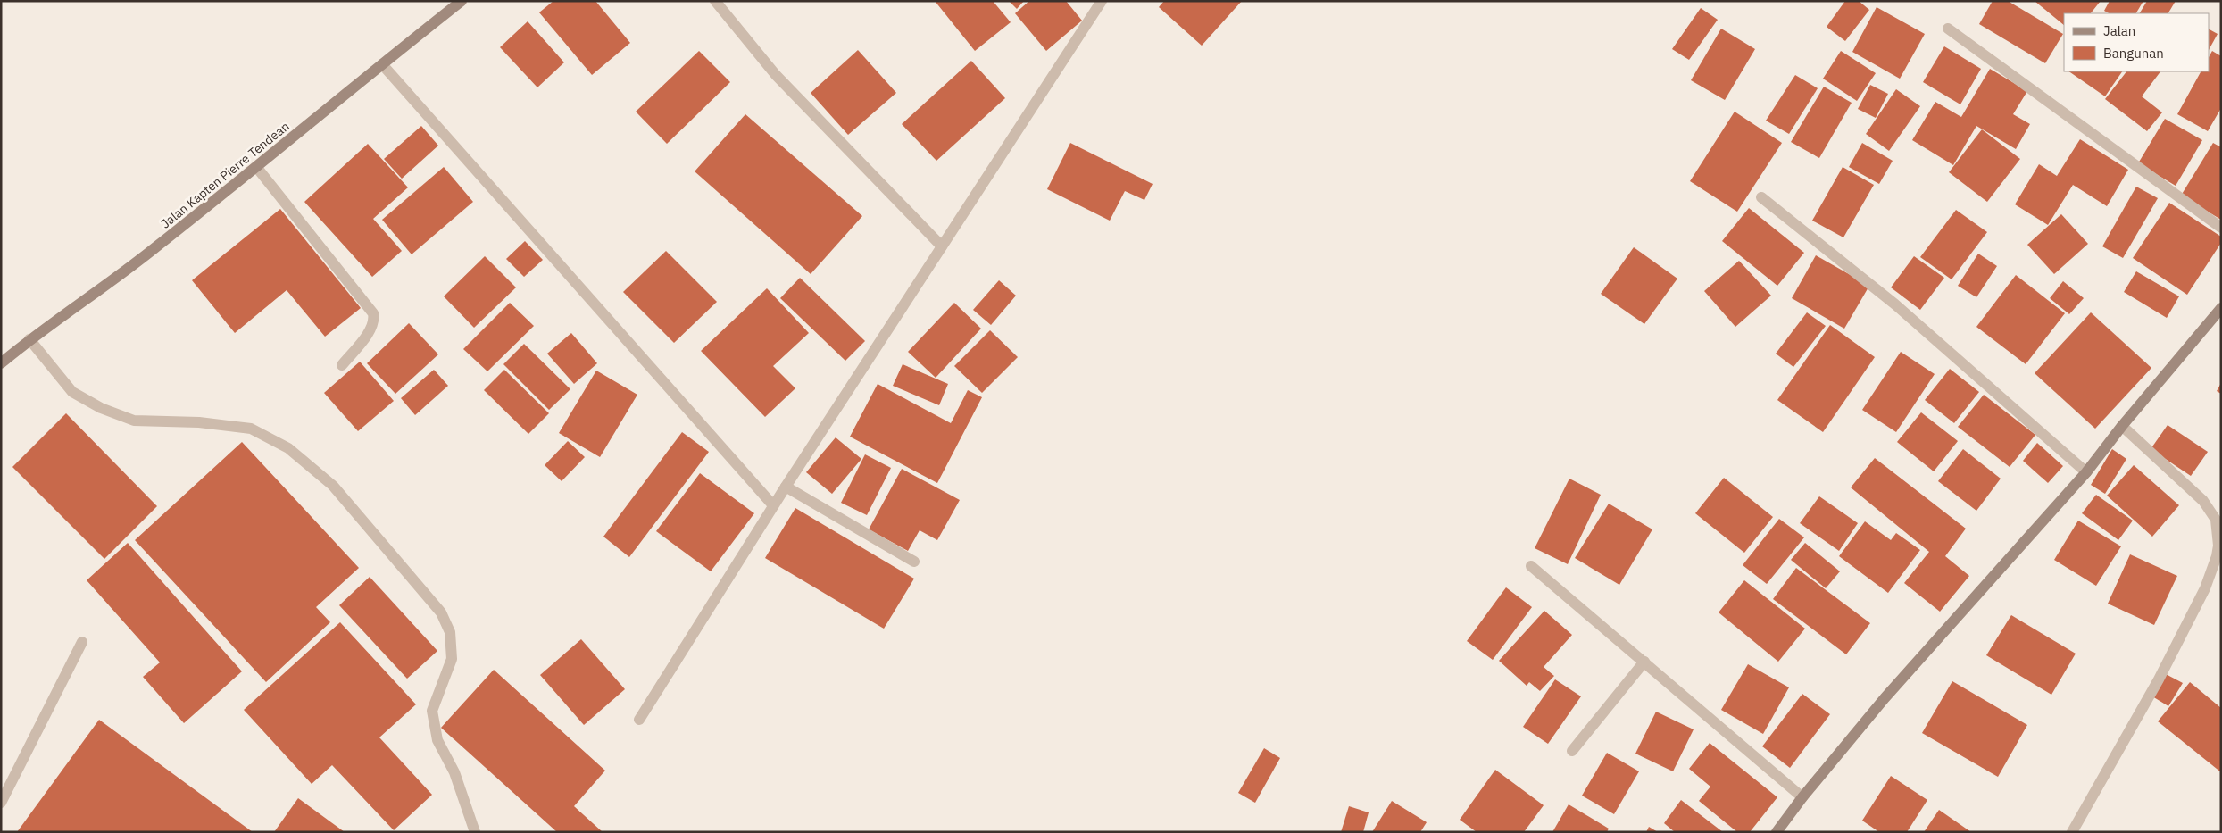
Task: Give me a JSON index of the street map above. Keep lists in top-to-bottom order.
{
  "streets": {
    "street": ["Jalan Kapten Pierre Tendean"]
  },
  "legend": ["Jalan", "Bangunan"]
}
